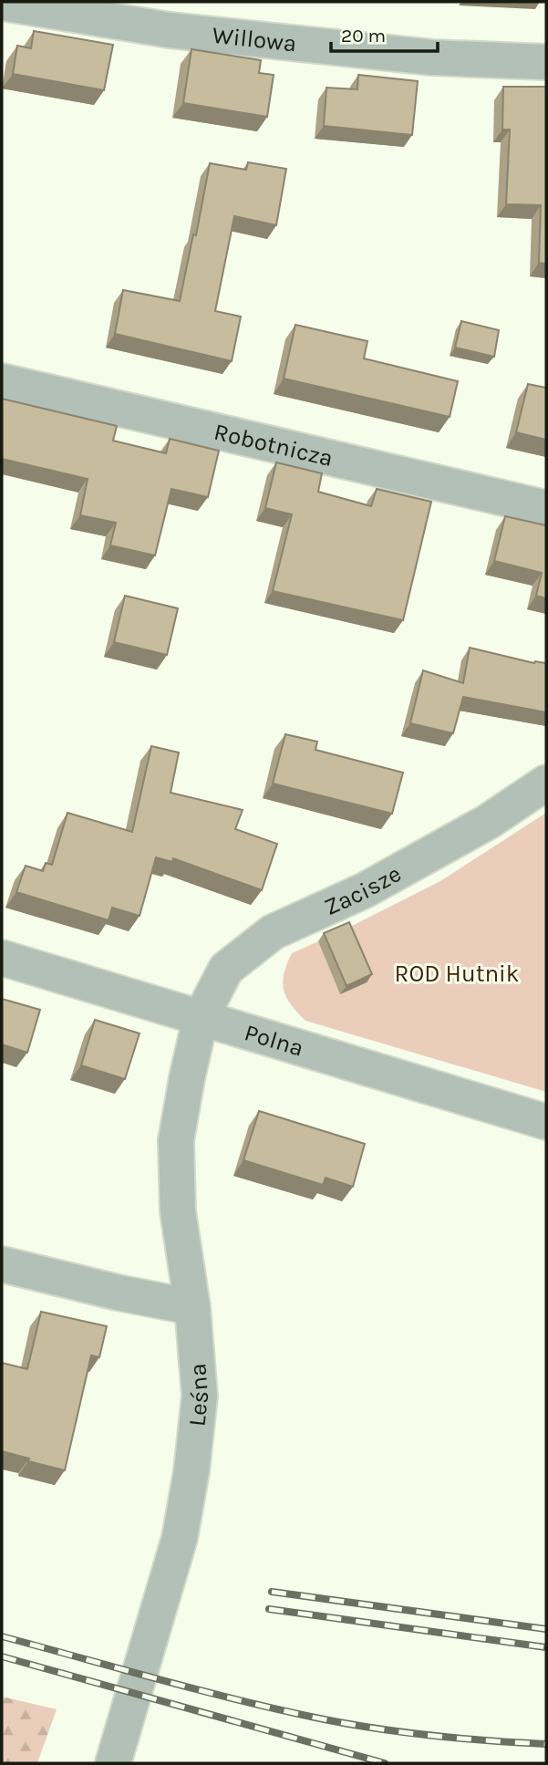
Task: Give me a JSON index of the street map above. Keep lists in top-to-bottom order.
{
  "streets": {
    "street": [
      "Willowa",
      "Robotnicza",
      "Zacisze",
      "Polna",
      "Leśna"
    ]
  },
  "crossings": [
    ["Zacisze", "Polna"],
    ["Zacisze", "Leśna"],
    ["Polna", "Leśna"]
  ],
  "parks": ["ROD Hutnik"],
  "scale_bar": "20 m"
}
